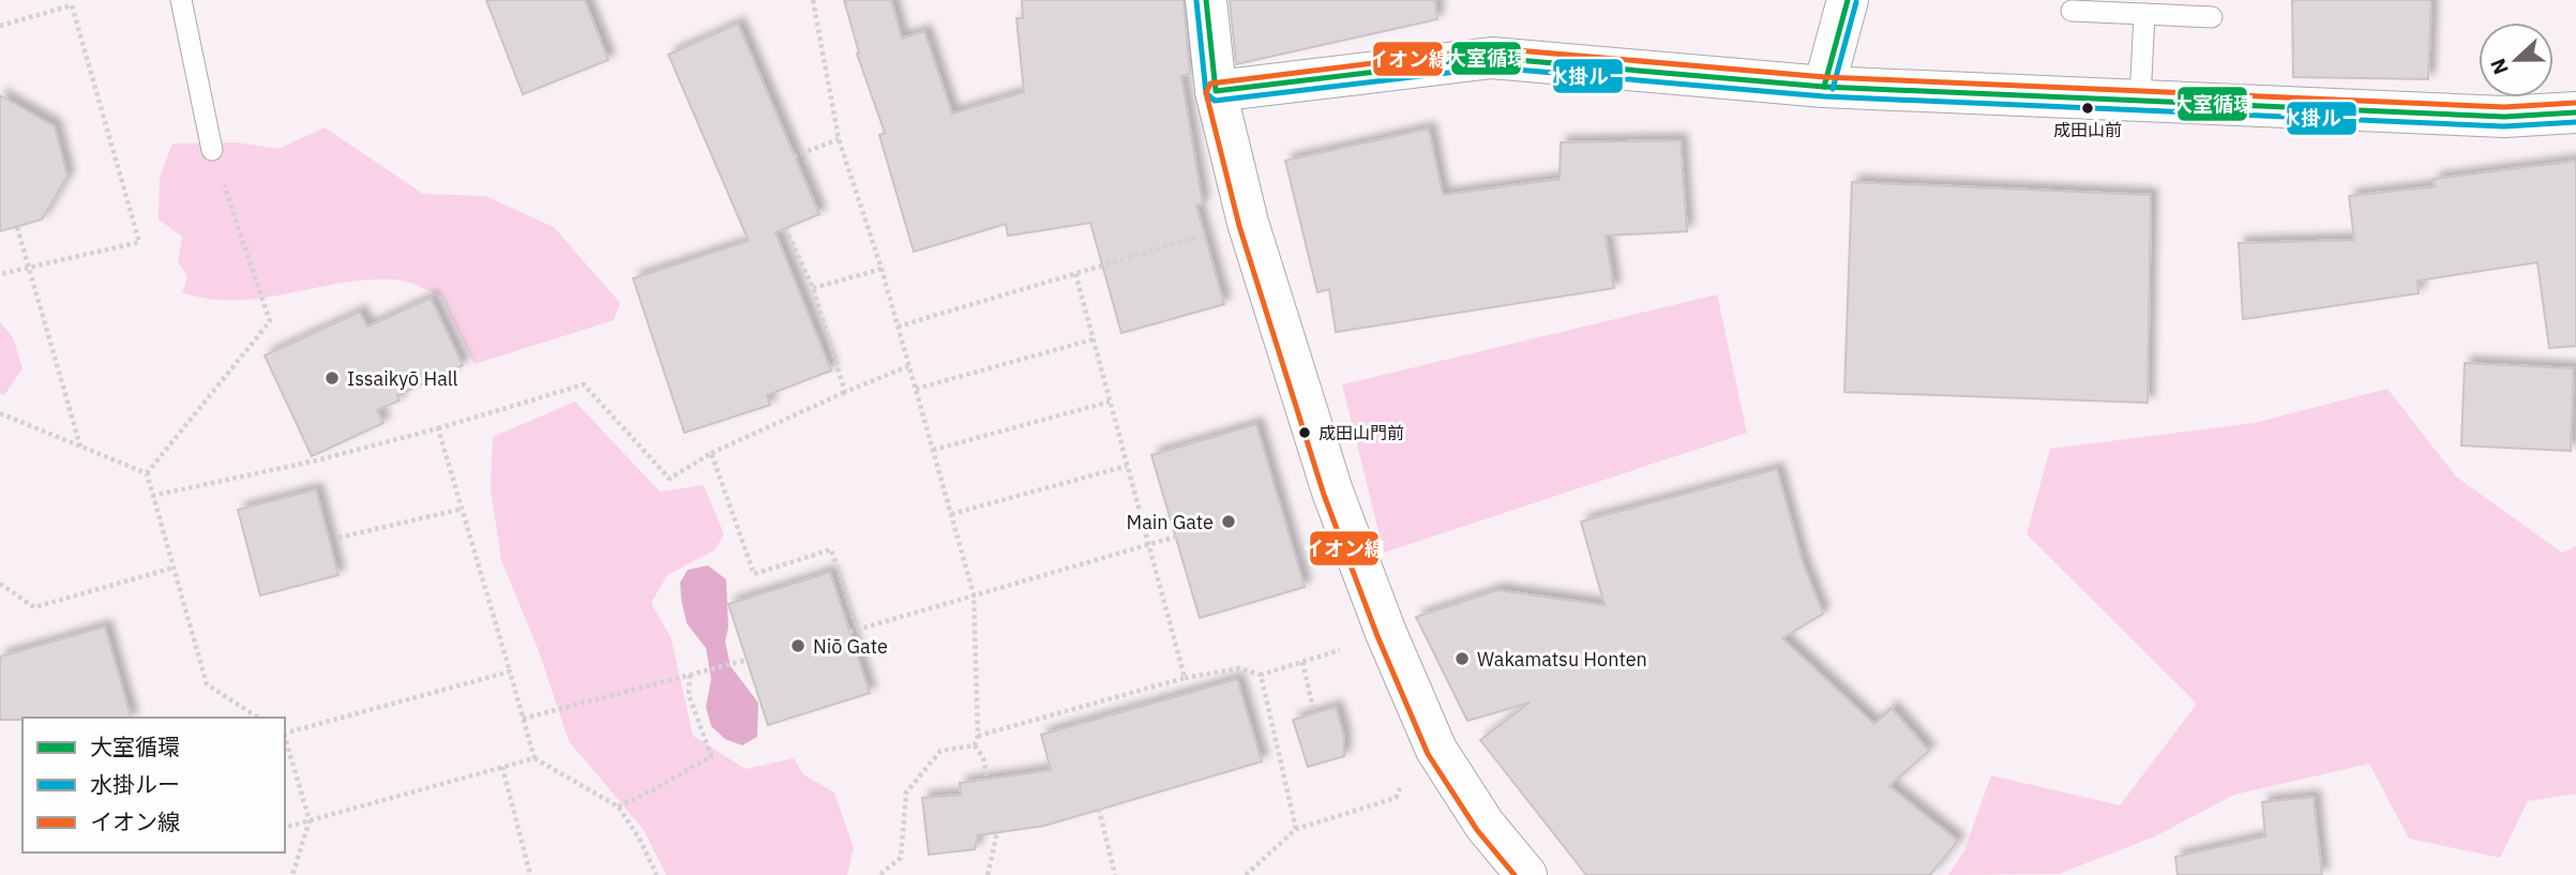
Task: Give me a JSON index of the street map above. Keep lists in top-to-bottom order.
{
  "places": [
    "成田山前",
    "Issaikyō Hall",
    "成田山門前",
    "Main Gate",
    "Niō Gate",
    "Wakamatsu Honten"
  ],
  "lines": ["transit line 大室循環", "transit line 水掛ルー", "transit line イオン線"],
  "legend": ["大室循環", "水掛ルー", "イオン線"],
  "north": "left"
}
